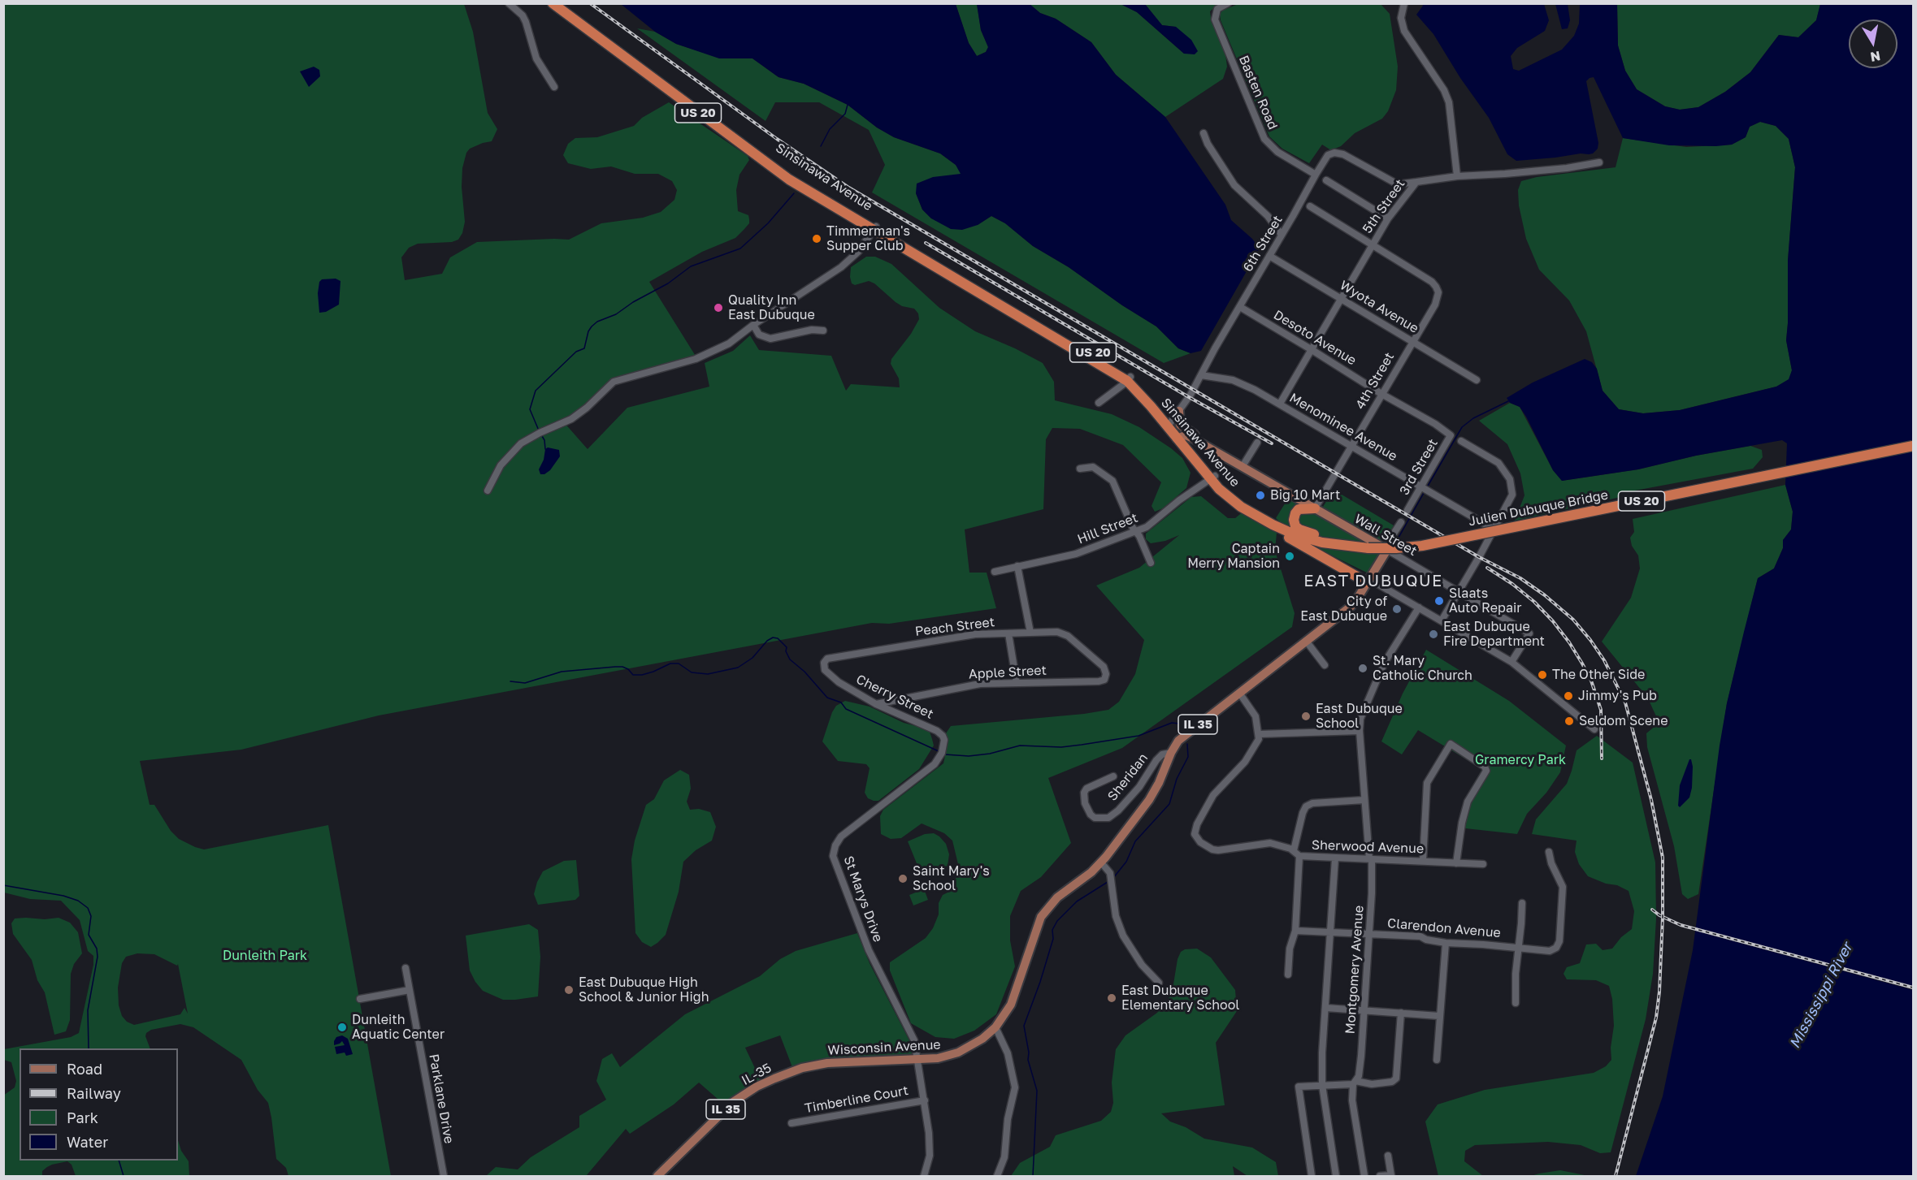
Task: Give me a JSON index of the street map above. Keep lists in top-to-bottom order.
{
  "streets": {
    "highway": ["US 20", "Sinsinawa Avenue", "Julien Dubuque Bridge"],
    "main road": [
      "Wall Street",
      "IL 35",
      "Wisconsin Avenue",
      "IL-35"
    ],
    "street": [
      "Basten Road",
      "5th Street",
      "6th Street",
      "Wyota Avenue",
      "Desoto Avenue",
      "4th Street",
      "Menominee Avenue",
      "3rd Street",
      "Hill Street",
      "Peach Street",
      "Apple Street",
      "Cherry Street",
      "Sheridan",
      "Sherwood Avenue",
      "St Marys Drive",
      "Clarendon Avenue",
      "Montgomery Avenue",
      "Parklane Drive",
      "Timberline Court"
    ]
  },
  "crossings": [
    ["Basten Road", "6th Street"],
    ["Sinsinawa Avenue", "6th Street"],
    ["Sinsinawa Avenue", "Julien Dubuque Bridge"],
    ["Sinsinawa Avenue", "Hill Street"],
    ["Sinsinawa Avenue", "Wall Street"],
    ["5th Street", "6th Street"],
    ["5th Street", "Wyota Avenue"],
    ["5th Street", "Desoto Avenue"],
    ["5th Street", "4th Street"],
    ["5th Street", "Menominee Avenue"],
    ["6th Street", "Wyota Avenue"],
    ["6th Street", "Desoto Avenue"],
    ["6th Street", "Menominee Avenue"],
    ["Wyota Avenue", "4th Street"],
    ["Desoto Avenue", "4th Street"],
    ["Desoto Avenue", "3rd Street"],
    ["4th Street", "Menominee Avenue"],
    ["4th Street", "Wall Street"],
    ["Menominee Avenue", "3rd Street"],
    ["Wall Street", "IL 35"],
    ["Peach Street", "Apple Street"],
    ["Peach Street", "Cherry Street"],
    ["Apple Street", "Cherry Street"],
    ["Cherry Street", "St Marys Drive"],
    ["IL 35", "Wisconsin Avenue"],
    ["Sheridan", "Wisconsin Avenue"],
    ["Sherwood Avenue", "Montgomery Avenue"],
    ["St Marys Drive", "Wisconsin Avenue"],
    ["St Marys Drive", "Timberline Court"],
    ["Clarendon Avenue", "Montgomery Avenue"],
    ["Wisconsin Avenue", "IL-35"]
  ],
  "districts": ["EAST DUBUQUE"],
  "water": ["Mississippi River"],
  "parks": ["Gramercy Park", "Dunleith Park"],
  "places": [
    "Timmerman's Supper Club",
    "Quality Inn East Dubuque",
    "Big 10 Mart",
    "Captain Merry Mansion",
    "Slaats Auto Repair",
    "City of East Dubuque",
    "East Dubuque Fire Department",
    "St. Mary Catholic Church",
    "The Other Side",
    "Jimmy's Pub",
    "East Dubuque School",
    "Seldom Scene",
    "Saint Mary's School",
    "East Dubuque High School & Junior High",
    "East Dubuque Elementary School",
    "Dunleith Aquatic Center"
  ],
  "legend": [
    "Road",
    "Railway",
    "Park",
    "Water"
  ],
  "north": "bottom"
}
